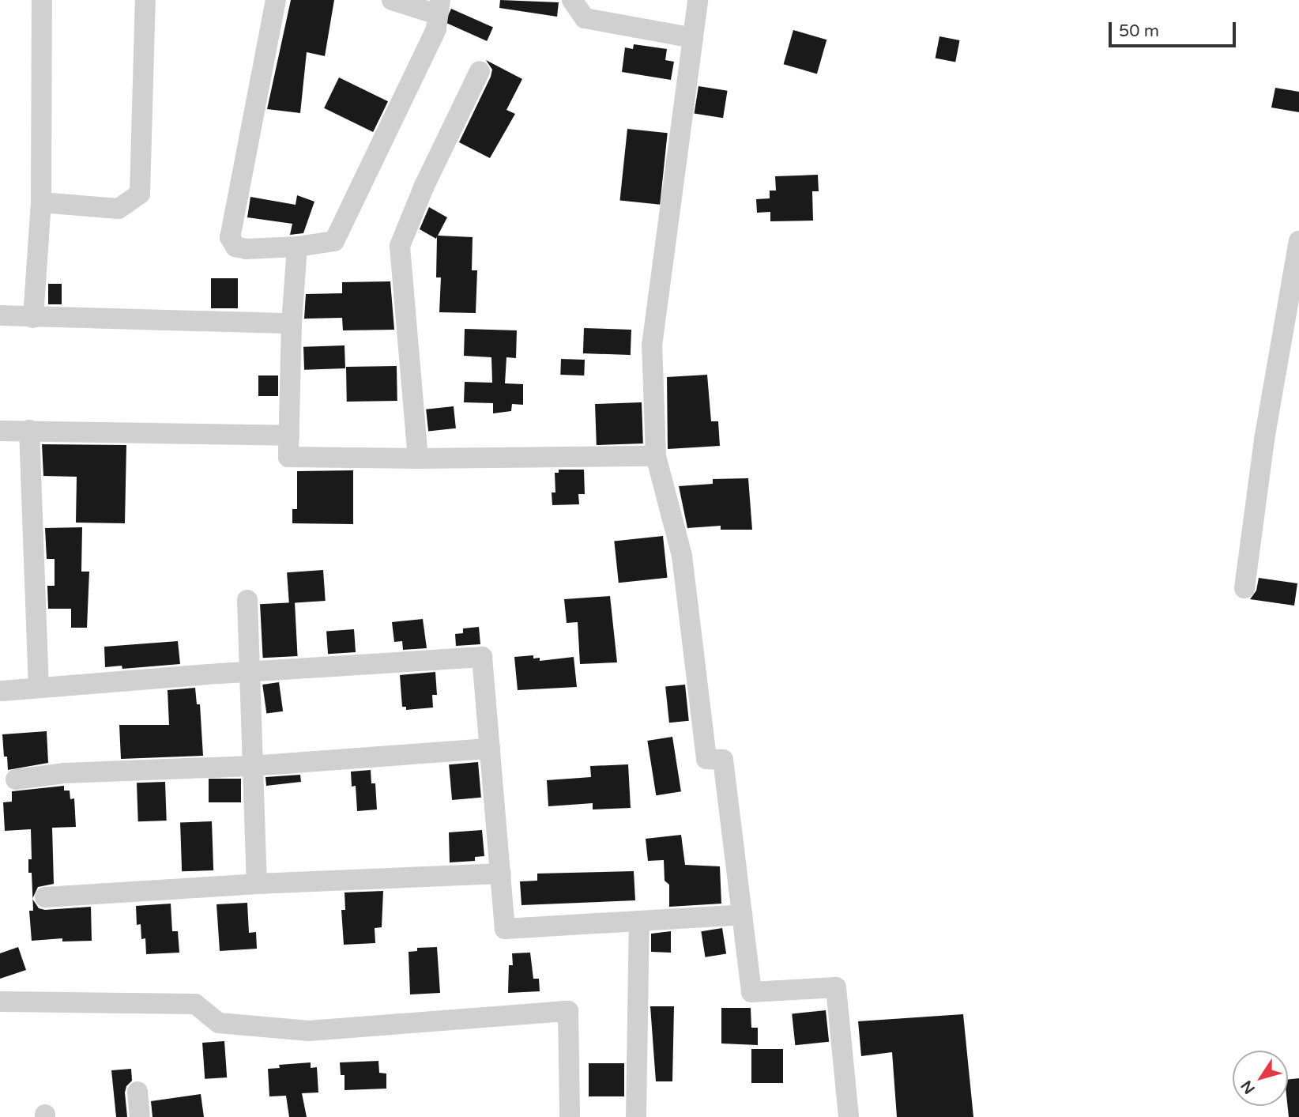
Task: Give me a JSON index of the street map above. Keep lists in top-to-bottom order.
{
  "scale_bar": "50 m",
  "north": "bottom left"
}
